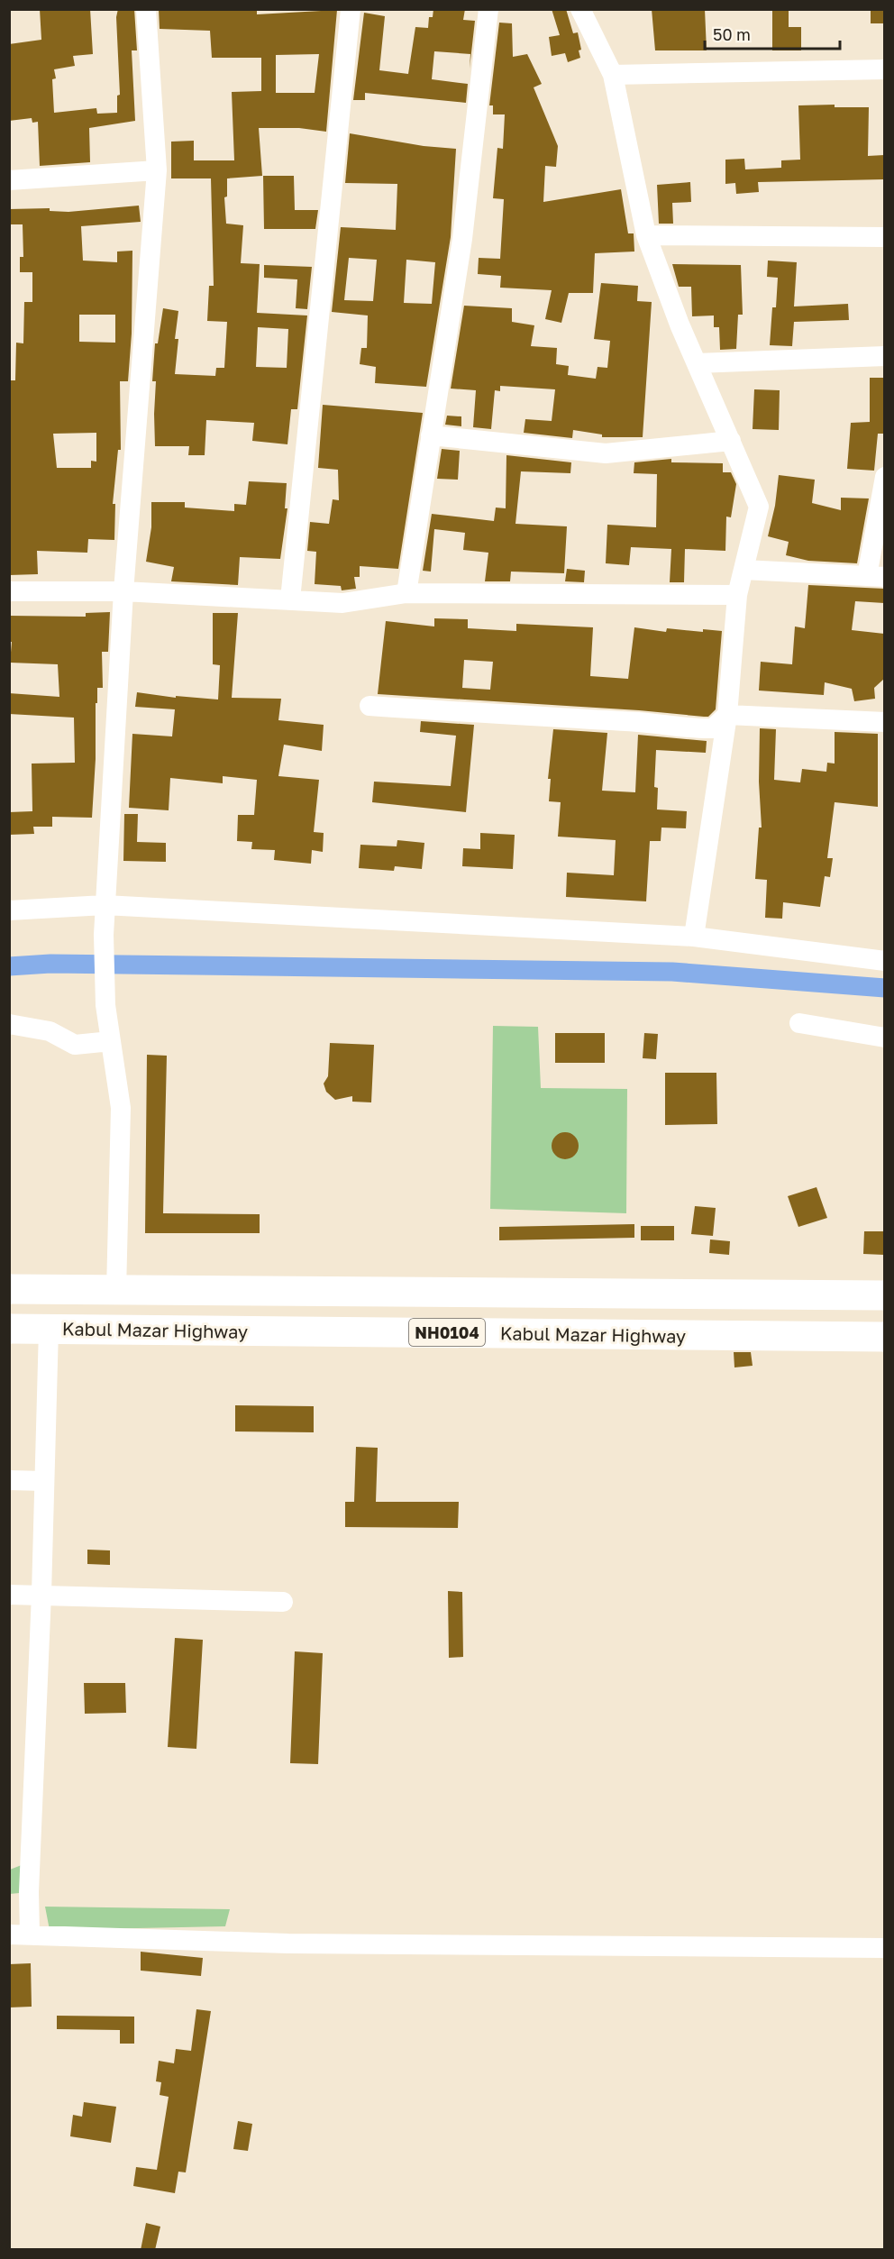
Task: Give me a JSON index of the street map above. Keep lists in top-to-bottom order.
{
  "streets": {
    "highway": ["Kabul Mazar Highway", "NH0104"]
  },
  "scale_bar": "50 m"
}
